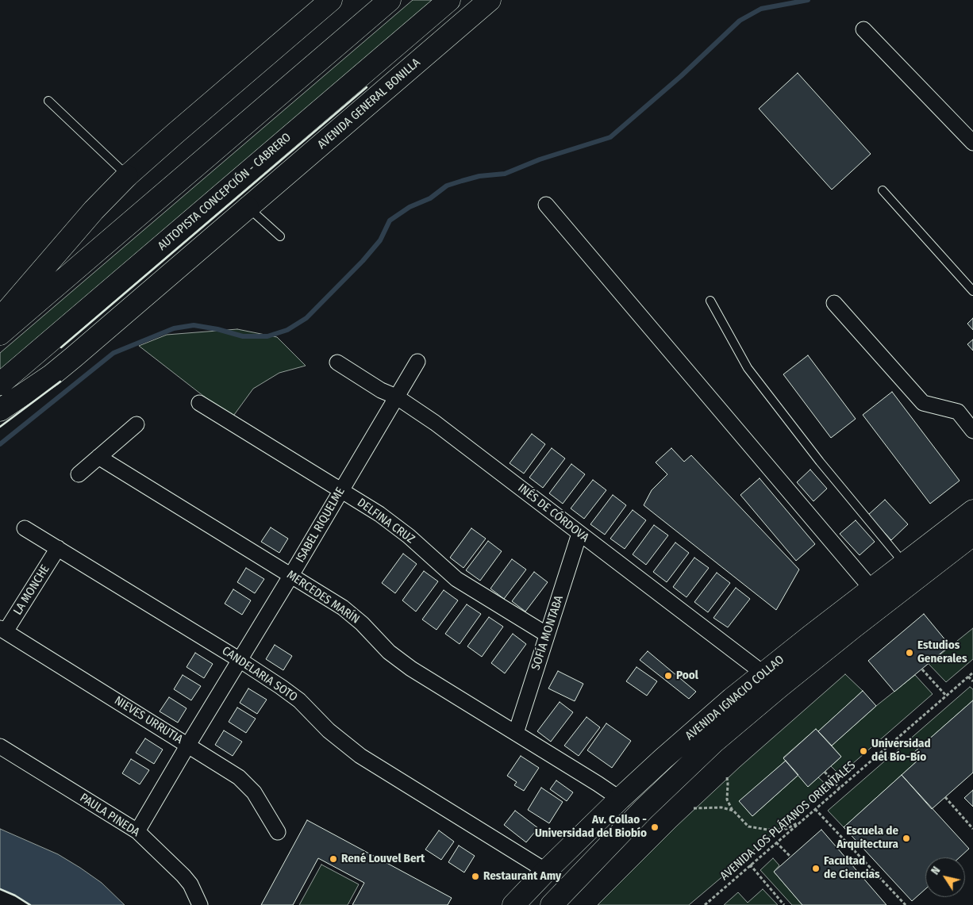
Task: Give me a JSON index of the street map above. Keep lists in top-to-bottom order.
{
  "streets": {
    "main road": ["AVENIDA GENERAL BONILLA", "AUTOPISTA CONCEPCIÓN - CABRERO", "AVENIDA IGNACIO COLLAO"],
    "street": [
      "INÉS DE CÓRDOVA",
      "DELFINA CRUZ",
      "ISABEL RIQUELME",
      "LA MONCHE",
      "MERCEDES MARÍN",
      "SOFÍA MONTABA",
      "CANDELARIA SOTO",
      "NIEVES URRUTIA",
      "PAULA PINEDA"
    ],
    "path": ["AVENIDA LOS PLÁTANOS ORIENTALES"]
  },
  "crossings": [
    ["INÉS DE CÓRDOVA", "ISABEL RIQUELME"],
    ["INÉS DE CÓRDOVA", "SOFÍA MONTABA"],
    ["INÉS DE CÓRDOVA", "AVENIDA IGNACIO COLLAO"],
    ["DELFINA CRUZ", "ISABEL RIQUELME"],
    ["DELFINA CRUZ", "SOFÍA MONTABA"],
    ["ISABEL RIQUELME", "MERCEDES MARÍN"],
    ["ISABEL RIQUELME", "CANDELARIA SOTO"],
    ["ISABEL RIQUELME", "NIEVES URRUTIA"],
    ["ISABEL RIQUELME", "PAULA PINEDA"],
    ["LA MONCHE", "CANDELARIA SOTO"],
    ["LA MONCHE", "NIEVES URRUTIA"],
    ["MERCEDES MARÍN", "SOFÍA MONTABA"],
    ["MERCEDES MARÍN", "AVENIDA IGNACIO COLLAO"],
    ["CANDELARIA SOTO", "AVENIDA IGNACIO COLLAO"]
  ],
  "places": [
    "Estudios Generales",
    "Pool",
    "Universidad del Bío-Bío",
    "Av. Collao - Universidad del Biobío",
    "Escuela de Arquitectura",
    "René Louvel Bert",
    "Facultad de Ciencias",
    "Restaurant Amy"
  ],
  "north": "top left"
}
